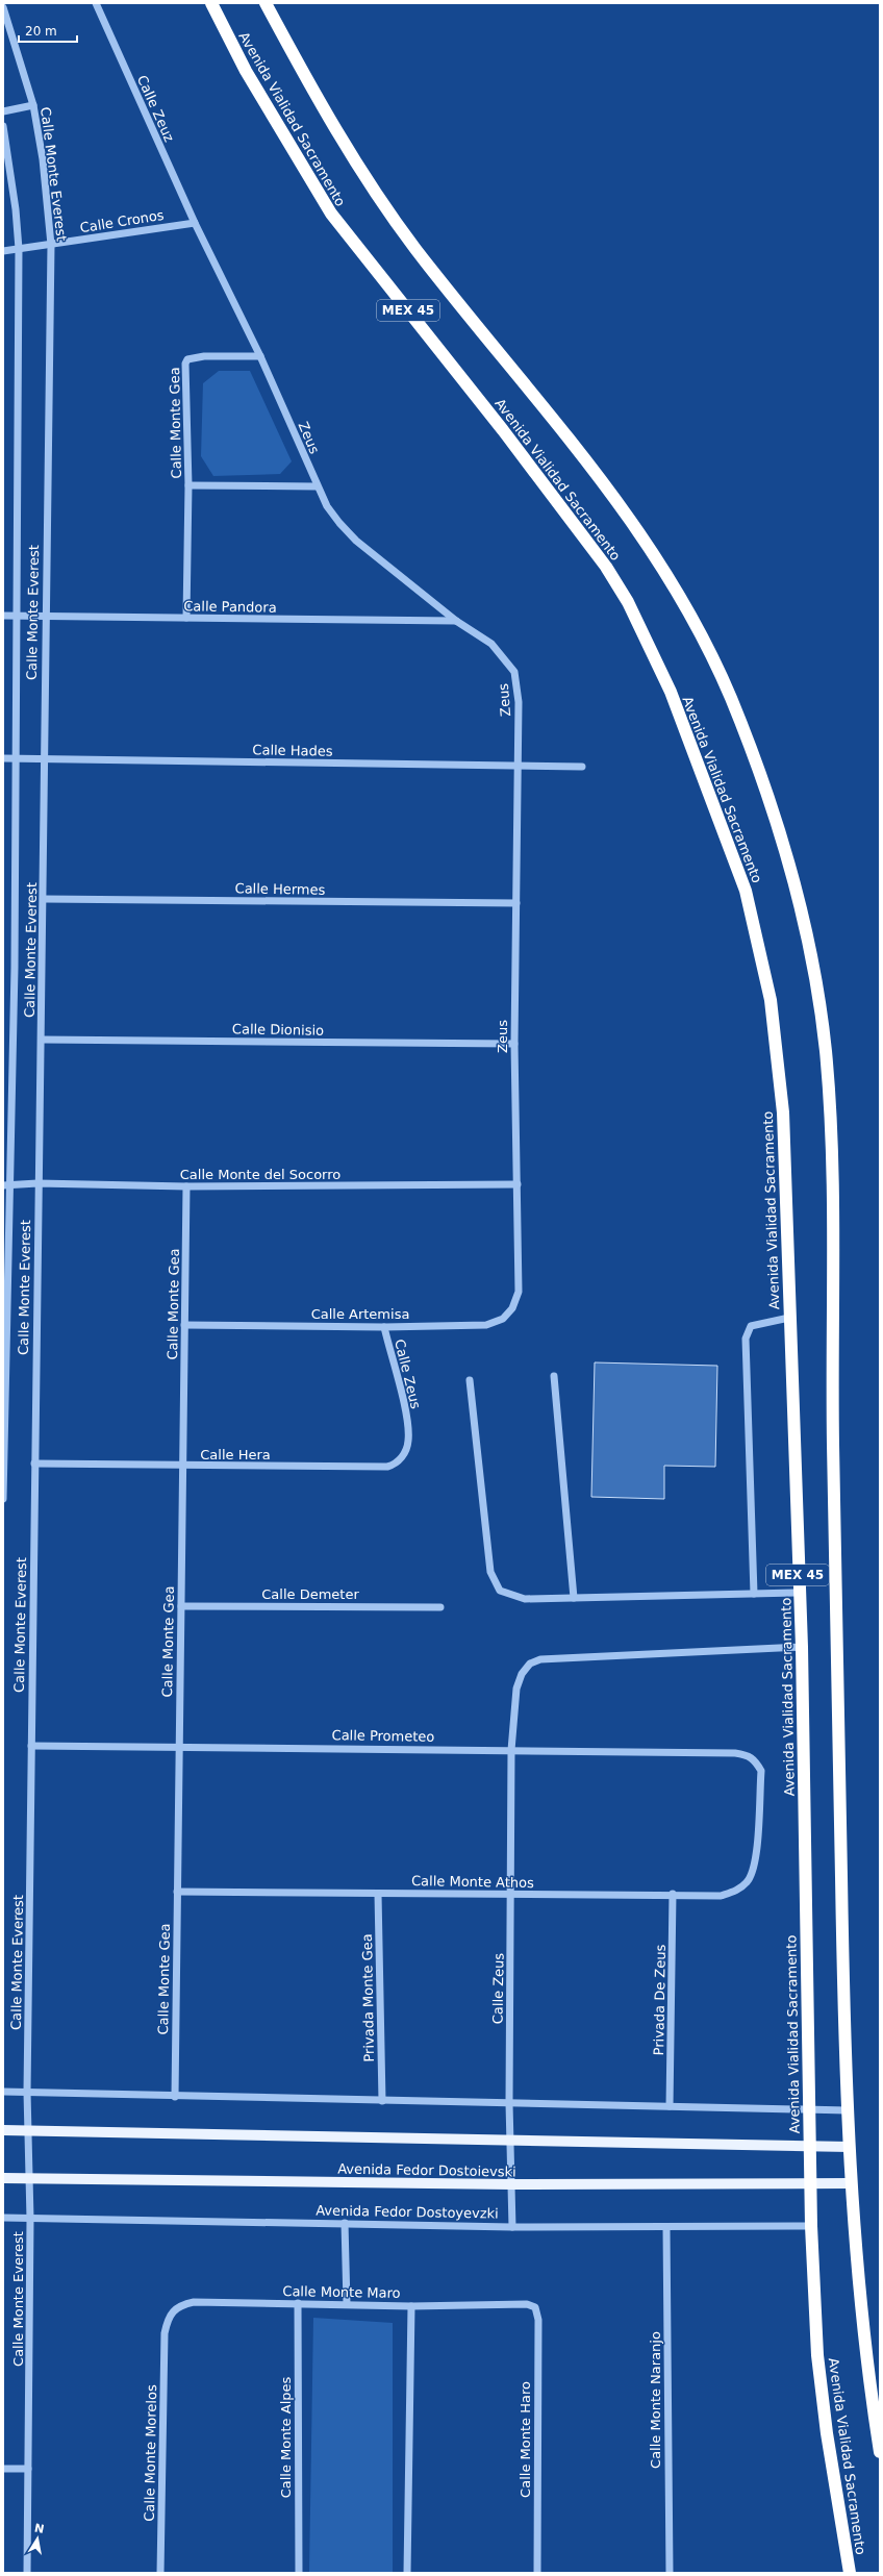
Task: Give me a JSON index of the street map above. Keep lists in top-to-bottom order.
{
  "streets": {
    "highway": ["Avenida Vialidad Sacramento", "MEX 45"],
    "main road": ["Avenida Fedor Dostoievski"],
    "street": [
      "Calle Zeuz",
      "Calle Monte Everest",
      "Calle Cronos",
      "Calle Monte Gea",
      "Zeus",
      "Calle Pandora",
      "Calle Hades",
      "Calle Hermes",
      "Calle Dionisio",
      "Calle Monte del Socorro",
      "Calle Artemisa",
      "Calle Zeus",
      "Calle Hera",
      "Calle Demeter",
      "Calle Prometeo",
      "Calle Monte Athos",
      "Privada Monte Gea",
      "Privada De Zeus",
      "Avenida Fedor Dostoyevzki",
      "Calle Monte Maro",
      "Calle Monte Naranjo",
      "Calle Monte Alpes",
      "Calle Monte Haro",
      "Calle Monte Morelos"
    ]
  },
  "crossings": [
    ["Calle Zeuz", "Calle Cronos"],
    ["Calle Zeuz", "Zeus"],
    ["Avenida Vialidad Sacramento", "Calle Zeus"],
    ["Avenida Vialidad Sacramento", "Avenida Fedor Dostoievski"],
    ["Avenida Vialidad Sacramento", "Avenida Fedor Dostoyevzki"],
    ["Calle Monte Everest", "Calle Cronos"],
    ["Calle Monte Everest", "Calle Pandora"],
    ["Calle Monte Everest", "Calle Hades"],
    ["Calle Monte Everest", "Calle Hermes"],
    ["Calle Monte Everest", "Calle Dionisio"],
    ["Calle Monte Everest", "Calle Monte del Socorro"],
    ["Calle Monte Everest", "Calle Hera"],
    ["Calle Monte Everest", "Calle Prometeo"],
    ["Calle Monte Everest", "Avenida Fedor Dostoievski"],
    ["Calle Monte Everest", "Avenida Fedor Dostoyevzki"],
    ["Calle Cronos", "Zeus"],
    ["MEX 45", "Avenida Fedor Dostoievski"],
    ["Calle Monte Gea", "Zeus"],
    ["Calle Monte Gea", "Calle Pandora"],
    ["Calle Monte Gea", "Calle Monte del Socorro"],
    ["Calle Monte Gea", "Calle Artemisa"],
    ["Calle Monte Gea", "Calle Hera"],
    ["Calle Monte Gea", "Calle Demeter"],
    ["Calle Monte Gea", "Calle Prometeo"],
    ["Calle Monte Gea", "Calle Monte Athos"],
    ["Zeus", "Calle Pandora"],
    ["Zeus", "Calle Hades"],
    ["Zeus", "Calle Hermes"],
    ["Zeus", "Calle Dionisio"],
    ["Zeus", "Calle Monte del Socorro"],
    ["Zeus", "Calle Artemisa"],
    ["Calle Artemisa", "Calle Zeus"],
    ["Calle Zeus", "Calle Hera"],
    ["Calle Zeus", "Calle Prometeo"],
    ["Calle Zeus", "Calle Monte Athos"],
    ["Calle Zeus", "Avenida Fedor Dostoievski"],
    ["Calle Zeus", "Avenida Fedor Dostoyevzki"],
    ["Calle Prometeo", "Calle Monte Athos"],
    ["Calle Monte Athos", "Privada Monte Gea"],
    ["Calle Monte Athos", "Privada De Zeus"],
    ["Avenida Fedor Dostoyevzki", "Calle Monte Naranjo"],
    ["Calle Monte Maro", "Calle Monte Alpes"],
    ["Calle Monte Maro", "Calle Monte Haro"],
    ["Calle Monte Maro", "Calle Monte Morelos"]
  ],
  "scale_bar": "20 m",
  "north": "top"
}
